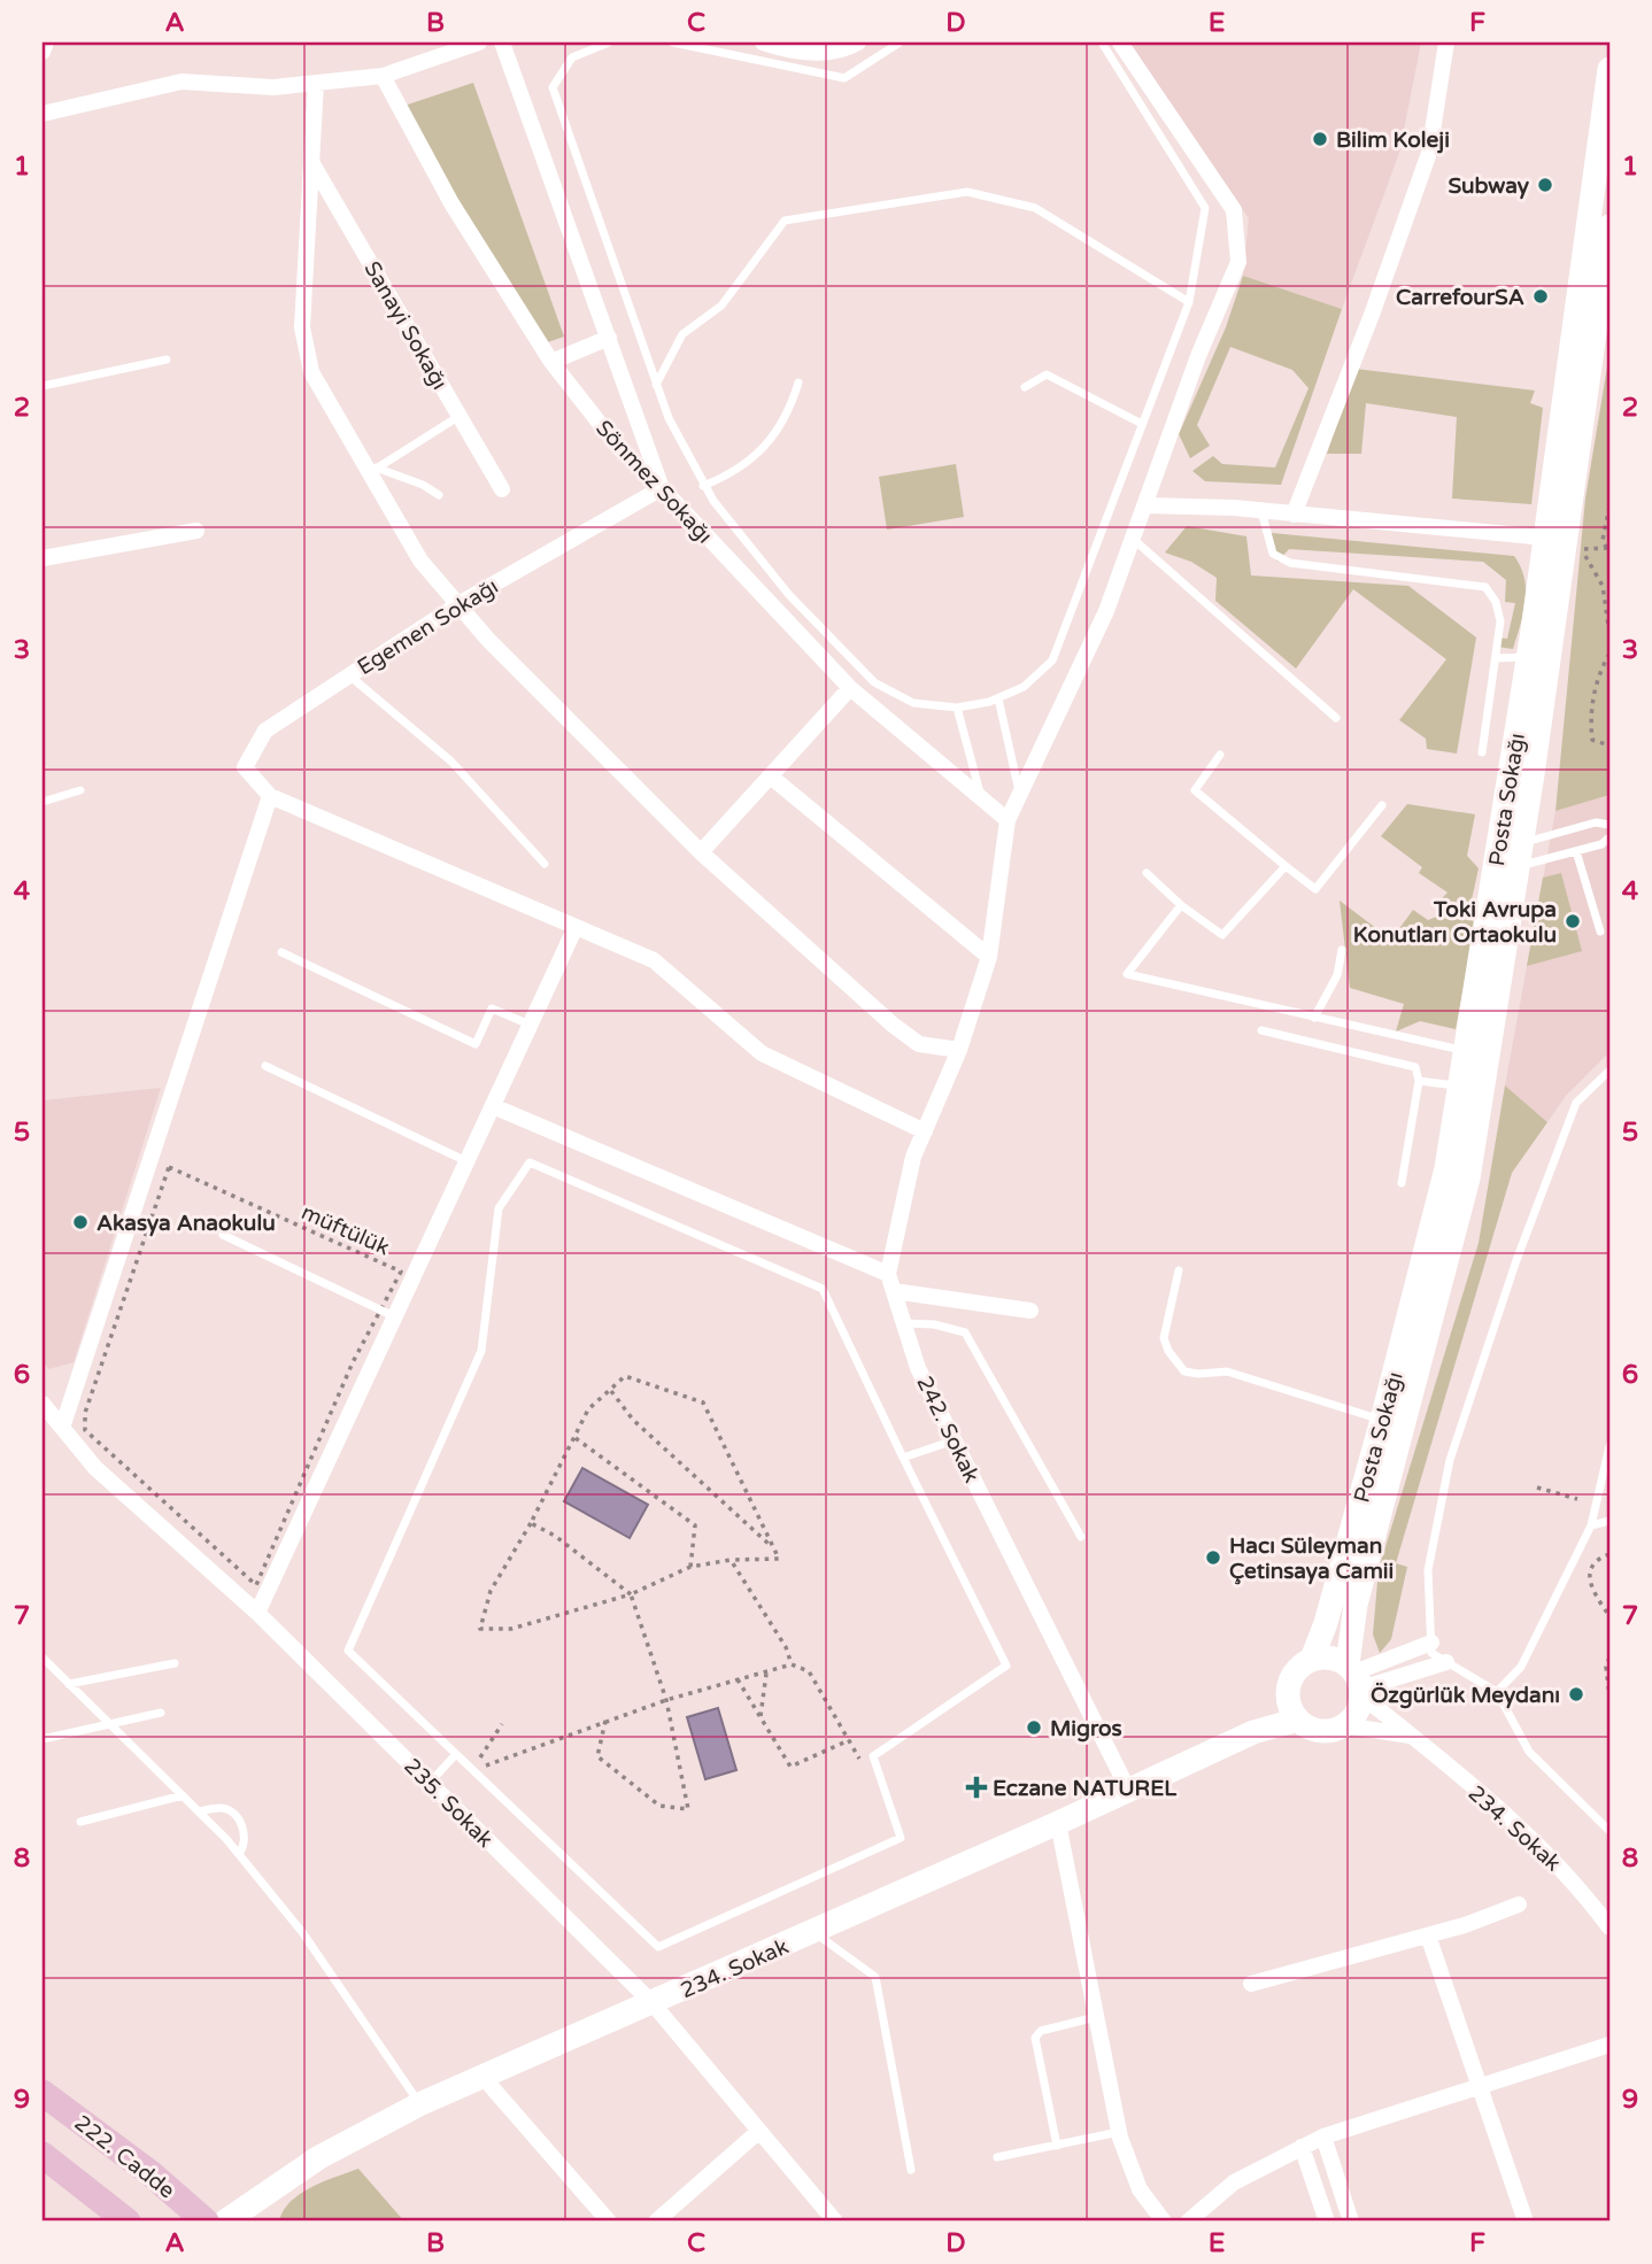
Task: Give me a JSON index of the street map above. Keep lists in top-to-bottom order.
{
  "streets": {
    "main road": ["222. Cadde"],
    "street": [
      "Sanayi Sokağı",
      "Sönmez Sokağı",
      "Egemen Sokağı",
      "Posta Sokağı",
      "242. Sokak",
      "235. Sokak",
      "234. Sokak"
    ],
    "path": ["müftülük"]
  },
  "crossings": [
    ["Sönmez Sokağı", "Egemen Sokağı"],
    ["Sönmez Sokağı", "242. Sokak"],
    ["Posta Sokağı", "234. Sokak"],
    ["242. Sokak", "234. Sokak"],
    ["235. Sokak", "234. Sokak"]
  ],
  "places": {
    "other": [
      "Bilim Koleji",
      "Subway",
      "CarrefourSA",
      "Toki Avrupa Konutları Ortaokulu",
      "Akasya Anaokulu",
      "Hacı Süleyman Çetinsaya Camii",
      "Özgürlük Meydanı",
      "Migros"
    ],
    "health": ["Eczane NATUREL"]
  },
  "grid": {
    "columns": [
      "A",
      "B",
      "C",
      "D",
      "E",
      "F"
    ],
    "rows": [
      "1",
      "2",
      "3",
      "4",
      "5",
      "6",
      "7",
      "8",
      "9"
    ]
  }
}
